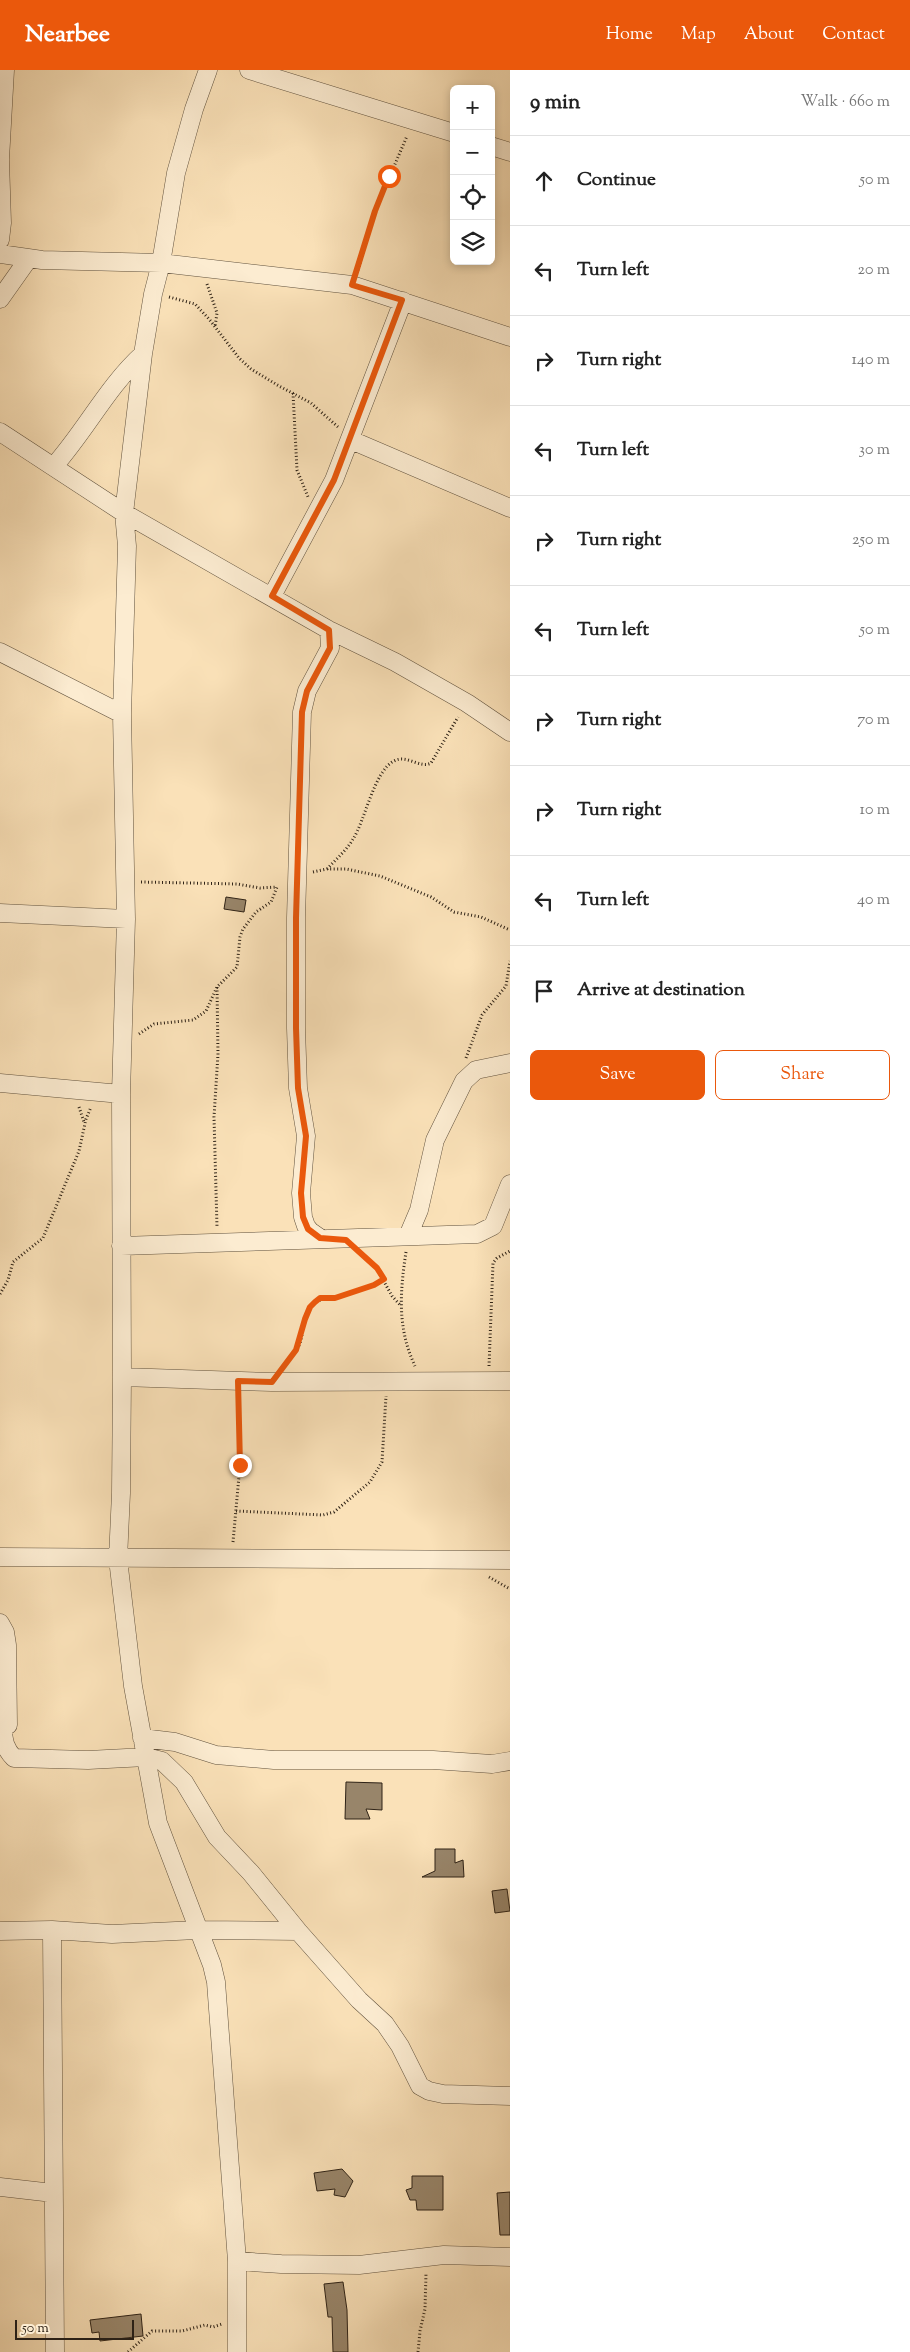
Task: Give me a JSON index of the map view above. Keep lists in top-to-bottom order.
{
  "scale_bar": "50 m",
  "page": {
    "header": "Nearbee",
    "nav": [
      "Home",
      "Map",
      "About",
      "Contact"
    ],
    "heading": ["9 min", "Walk · 660 m"],
    "map_buttons": ["+", "−"],
    "list": [
      ["Continue", "50 m"],
      ["Turn left", "20 m"],
      ["Turn right", "140 m"],
      ["Turn left", "30 m"],
      ["Turn right", "250 m"],
      ["Turn left", "50 m"],
      ["Turn right", "70 m"],
      ["Turn right", "10 m"],
      ["Turn left", "40 m"],
      "Arrive at destination"
    ],
    "buttons": ["Save", "Share"],
    "scale": "50 m"
  }
}
